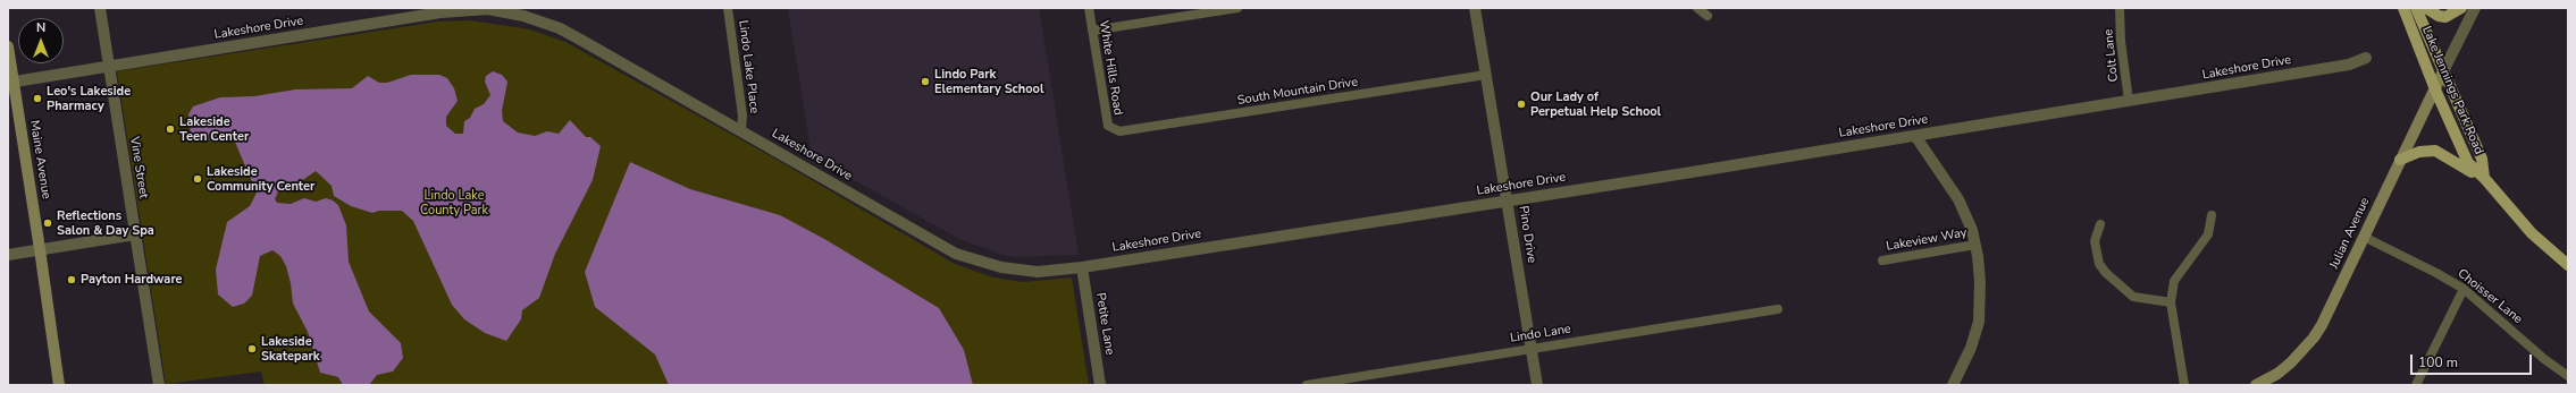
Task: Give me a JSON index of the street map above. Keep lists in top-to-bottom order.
{
  "streets": {
    "main road": ["Lake Jennings Park Road", "Maine Avenue", "Julian Avenue"],
    "street": [
      "Lakeshore Drive",
      "Colt Lane",
      "Lindo Lake Place",
      "White Hills Road",
      "South Mountain Drive",
      "Vine Street",
      "Pino Drive",
      "Lakeview Way",
      "Choisser Lane",
      "Petite Lane",
      "Lindo Lane"
    ]
  },
  "crossings": [
    ["Lakeshore Drive", "Colt Lane"],
    ["Lakeshore Drive", "Lindo Lake Place"],
    ["Lakeshore Drive", "Maine Avenue"],
    ["Lakeshore Drive", "Vine Street"],
    ["Lakeshore Drive", "Pino Drive"],
    ["Lakeshore Drive", "Petite Lane"],
    ["White Hills Road", "South Mountain Drive"],
    ["Lake Jennings Park Road", "Julian Avenue"],
    ["South Mountain Drive", "Pino Drive"],
    ["Julian Avenue", "Choisser Lane"],
    ["Pino Drive", "Lindo Lane"]
  ],
  "parks": ["Lindo Lake County Park"],
  "places": [
    "Lindo Park Elementary School",
    "Leo's Lakeside Pharmacy",
    "Our Lady of Perpetual Help School",
    "Lakeside Teen Center",
    "Lakeside Community Center",
    "Reflections Salon & Day Spa",
    "Payton Hardware",
    "Lakeside Skatepark"
  ],
  "scale_bar": "100 m",
  "north": "top"
}
